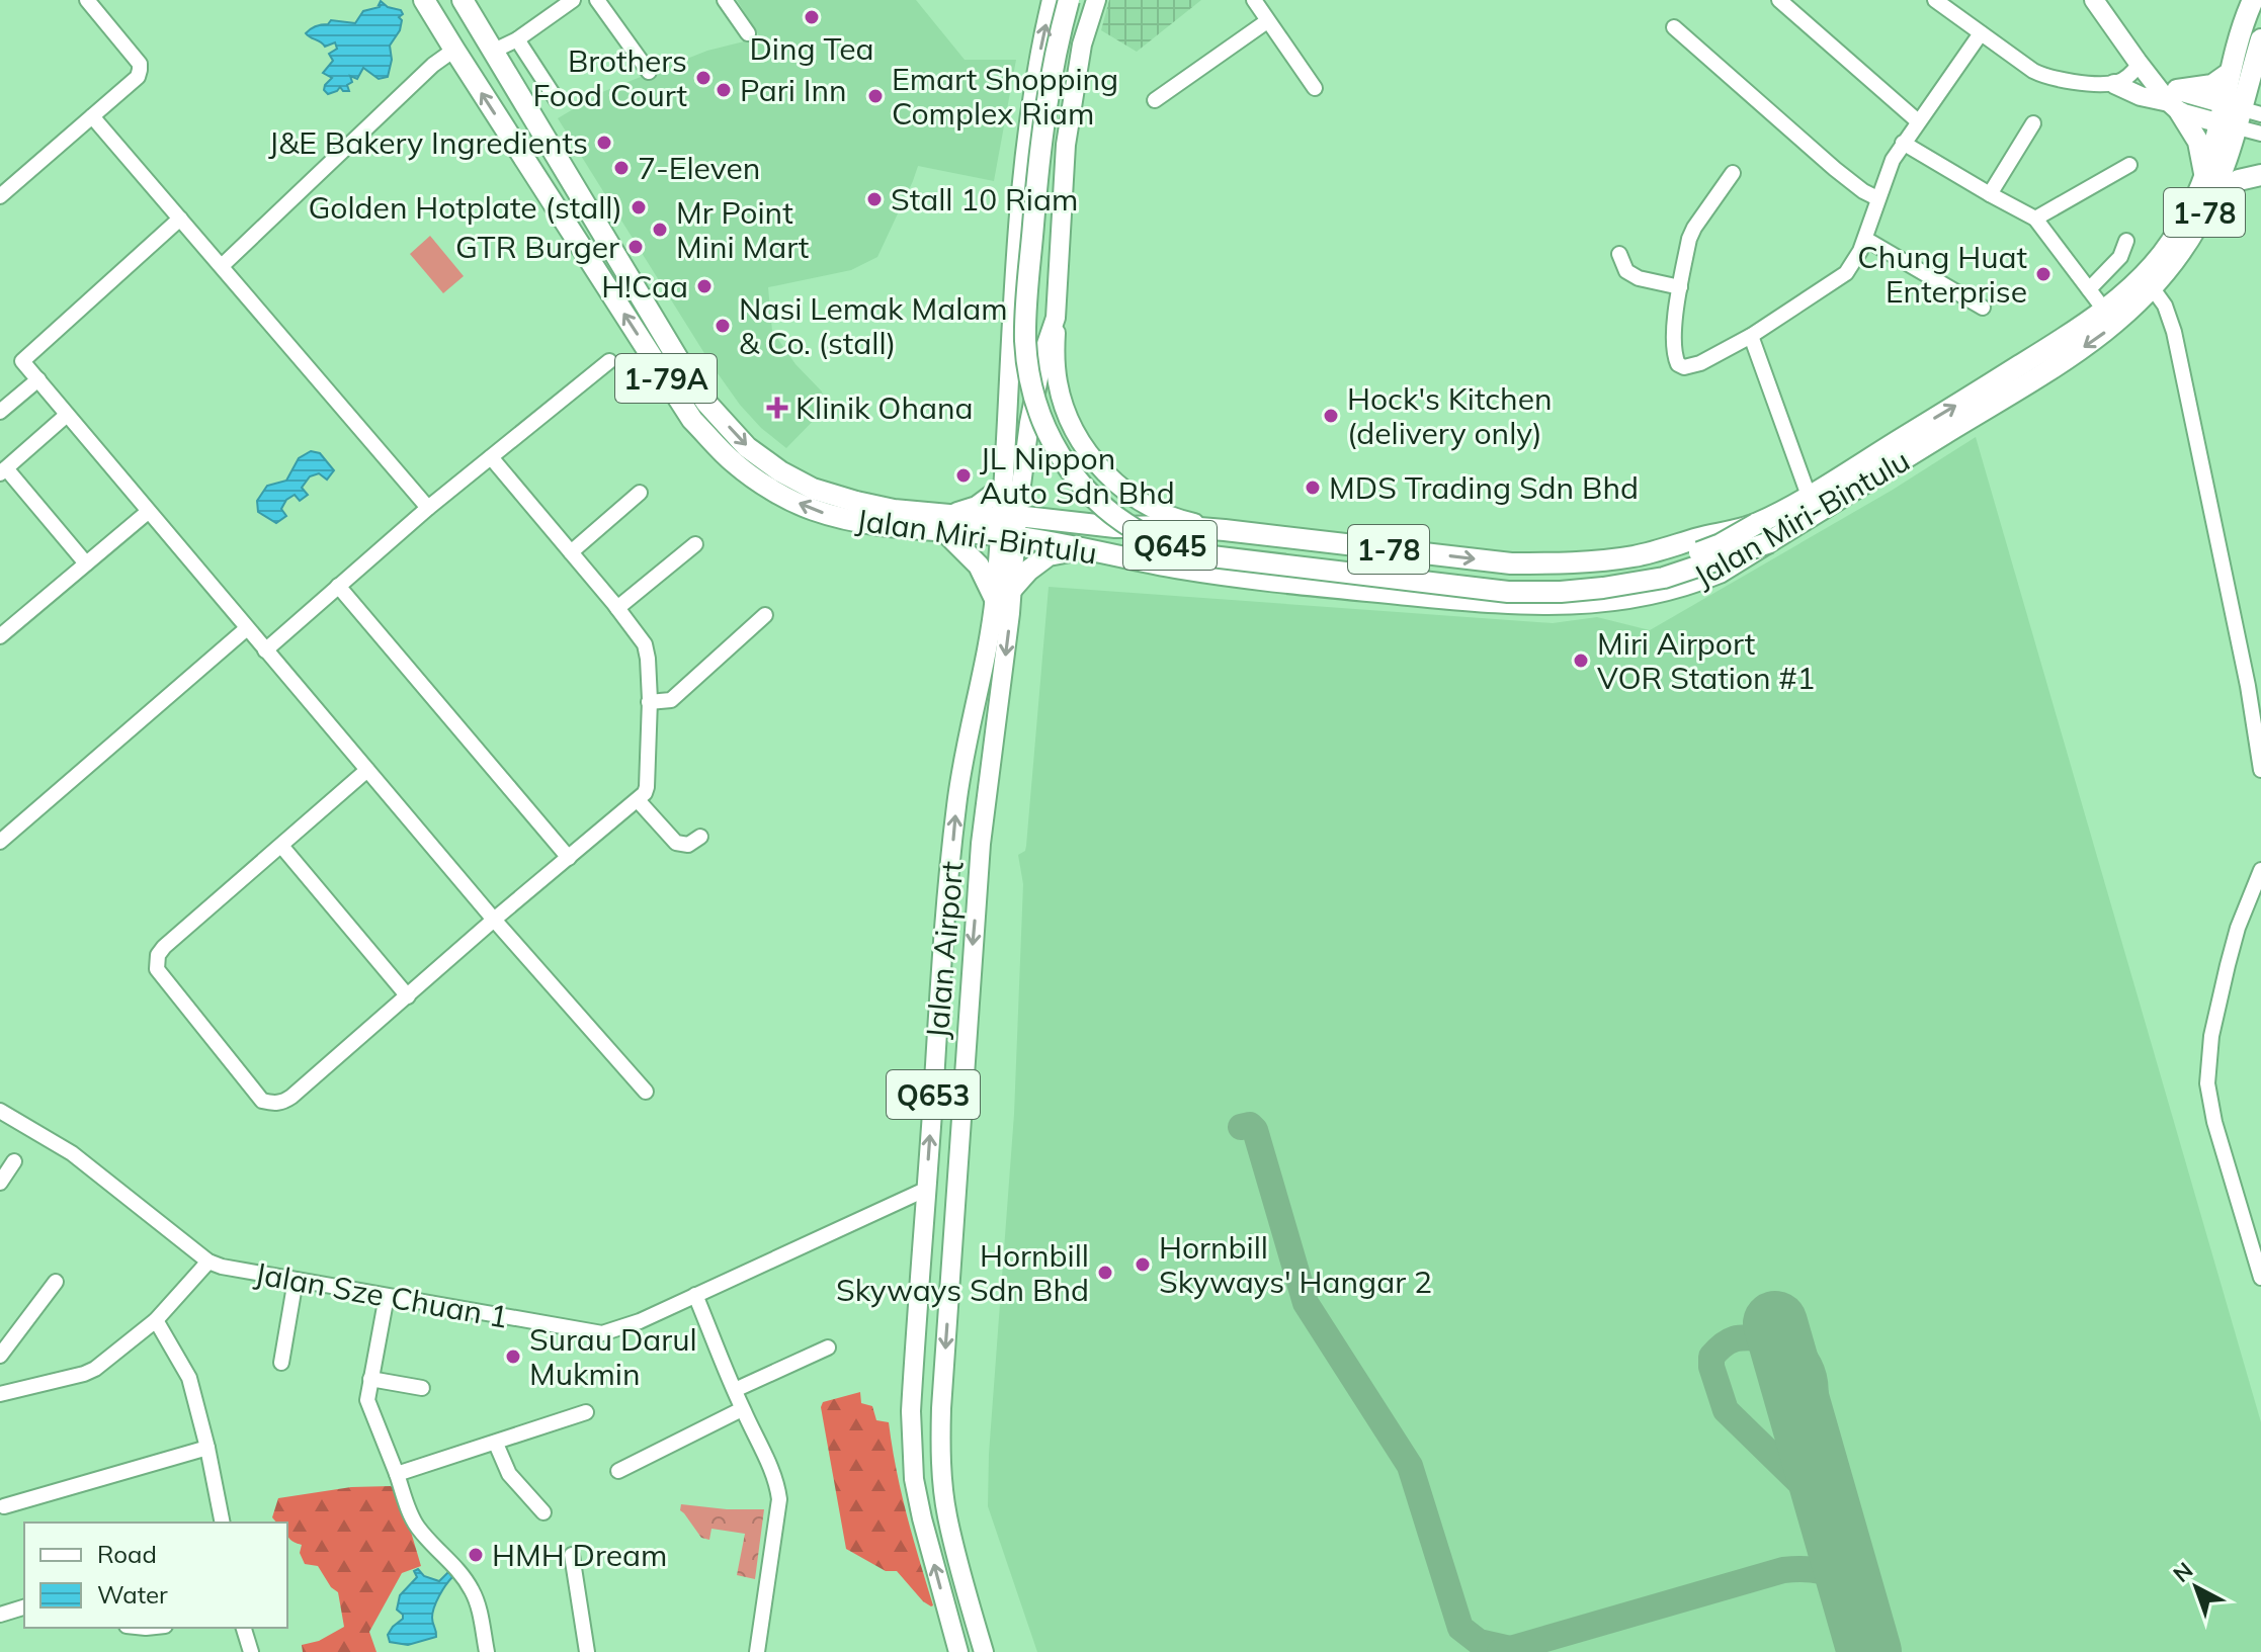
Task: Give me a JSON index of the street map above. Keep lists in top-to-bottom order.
{
  "streets": {
    "highway": [
      "1-78",
      "1-79A",
      "Jalan Miri-Bintulu",
      "Q645"
    ],
    "main road": ["Jalan Airport", "Q653"],
    "street": ["Jalan Sze Chuan 1"]
  },
  "crossings": [
    ["Jalan Miri-Bintulu", "Q645"],
    ["Jalan Miri-Bintulu", "Jalan Airport"],
    ["Jalan Airport", "Jalan Sze Chuan 1"]
  ],
  "places": {
    "other": [
      "Ding Tea",
      "Brothers Food Court",
      "Pari Inn",
      "Emart Shopping Complex Riam",
      "J&E Bakery Ingredients",
      "7-Eleven",
      "Stall 10 Riam",
      "Golden Hotplate (stall)",
      "Mr Point Mini Mart",
      "GTR Burger",
      "Chung Huat Enterprise",
      "H!Caa",
      "Nasi Lemak Malam & Co. (stall)",
      "Hock's Kitchen (delivery only)",
      "JL Nippon Auto Sdn Bhd",
      "MDS Trading Sdn Bhd",
      "Miri Airport VOR Station #1",
      "Hornbill Skyways' Hangar 2",
      "Hornbill Skyways Sdn Bhd",
      "Surau Darul Mukmin",
      "HMH Dream"
    ],
    "health": ["Klinik Ohana"]
  },
  "legend": ["Road", "Water"],
  "north": "top left"
}
